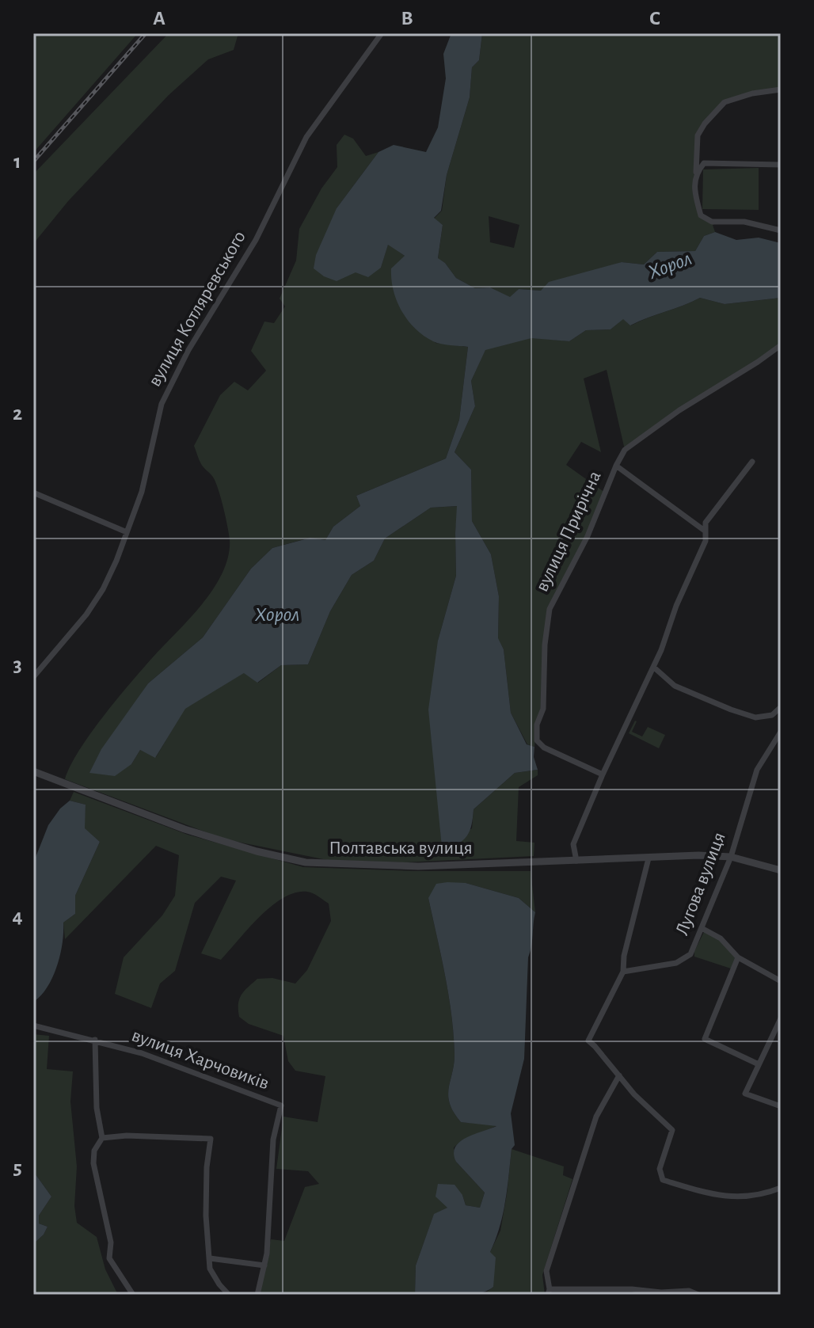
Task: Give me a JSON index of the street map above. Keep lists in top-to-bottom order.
{
  "streets": {
    "street": [
      "вулиця Котляревського",
      "вулиця Прирічна",
      "Полтавська вулиця",
      "Лугова вулиця",
      "вулиця Харчовиків"
    ]
  },
  "crossings": [
    ["Полтавська вулиця", "Лугова вулиця"]
  ],
  "water": ["Хорол"],
  "grid": {
    "columns": ["A", "B", "C"],
    "rows": [
      "1",
      "2",
      "3",
      "4",
      "5"
    ]
  }
}
